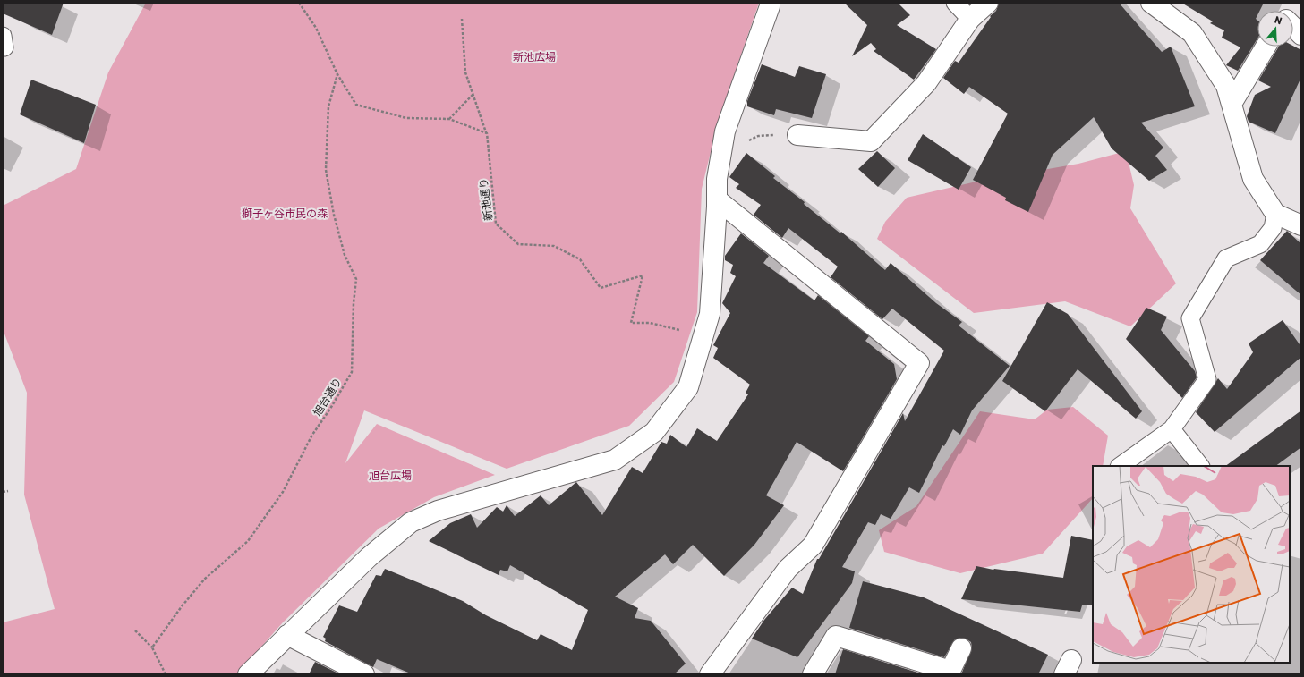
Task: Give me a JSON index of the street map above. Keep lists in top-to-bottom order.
{
  "streets": {
    "path": ["新池通り", "旭台通り"]
  },
  "parks": ["新池広場", "獅子ヶ谷市民の森", "旭台広場"],
  "north": "top"
}
